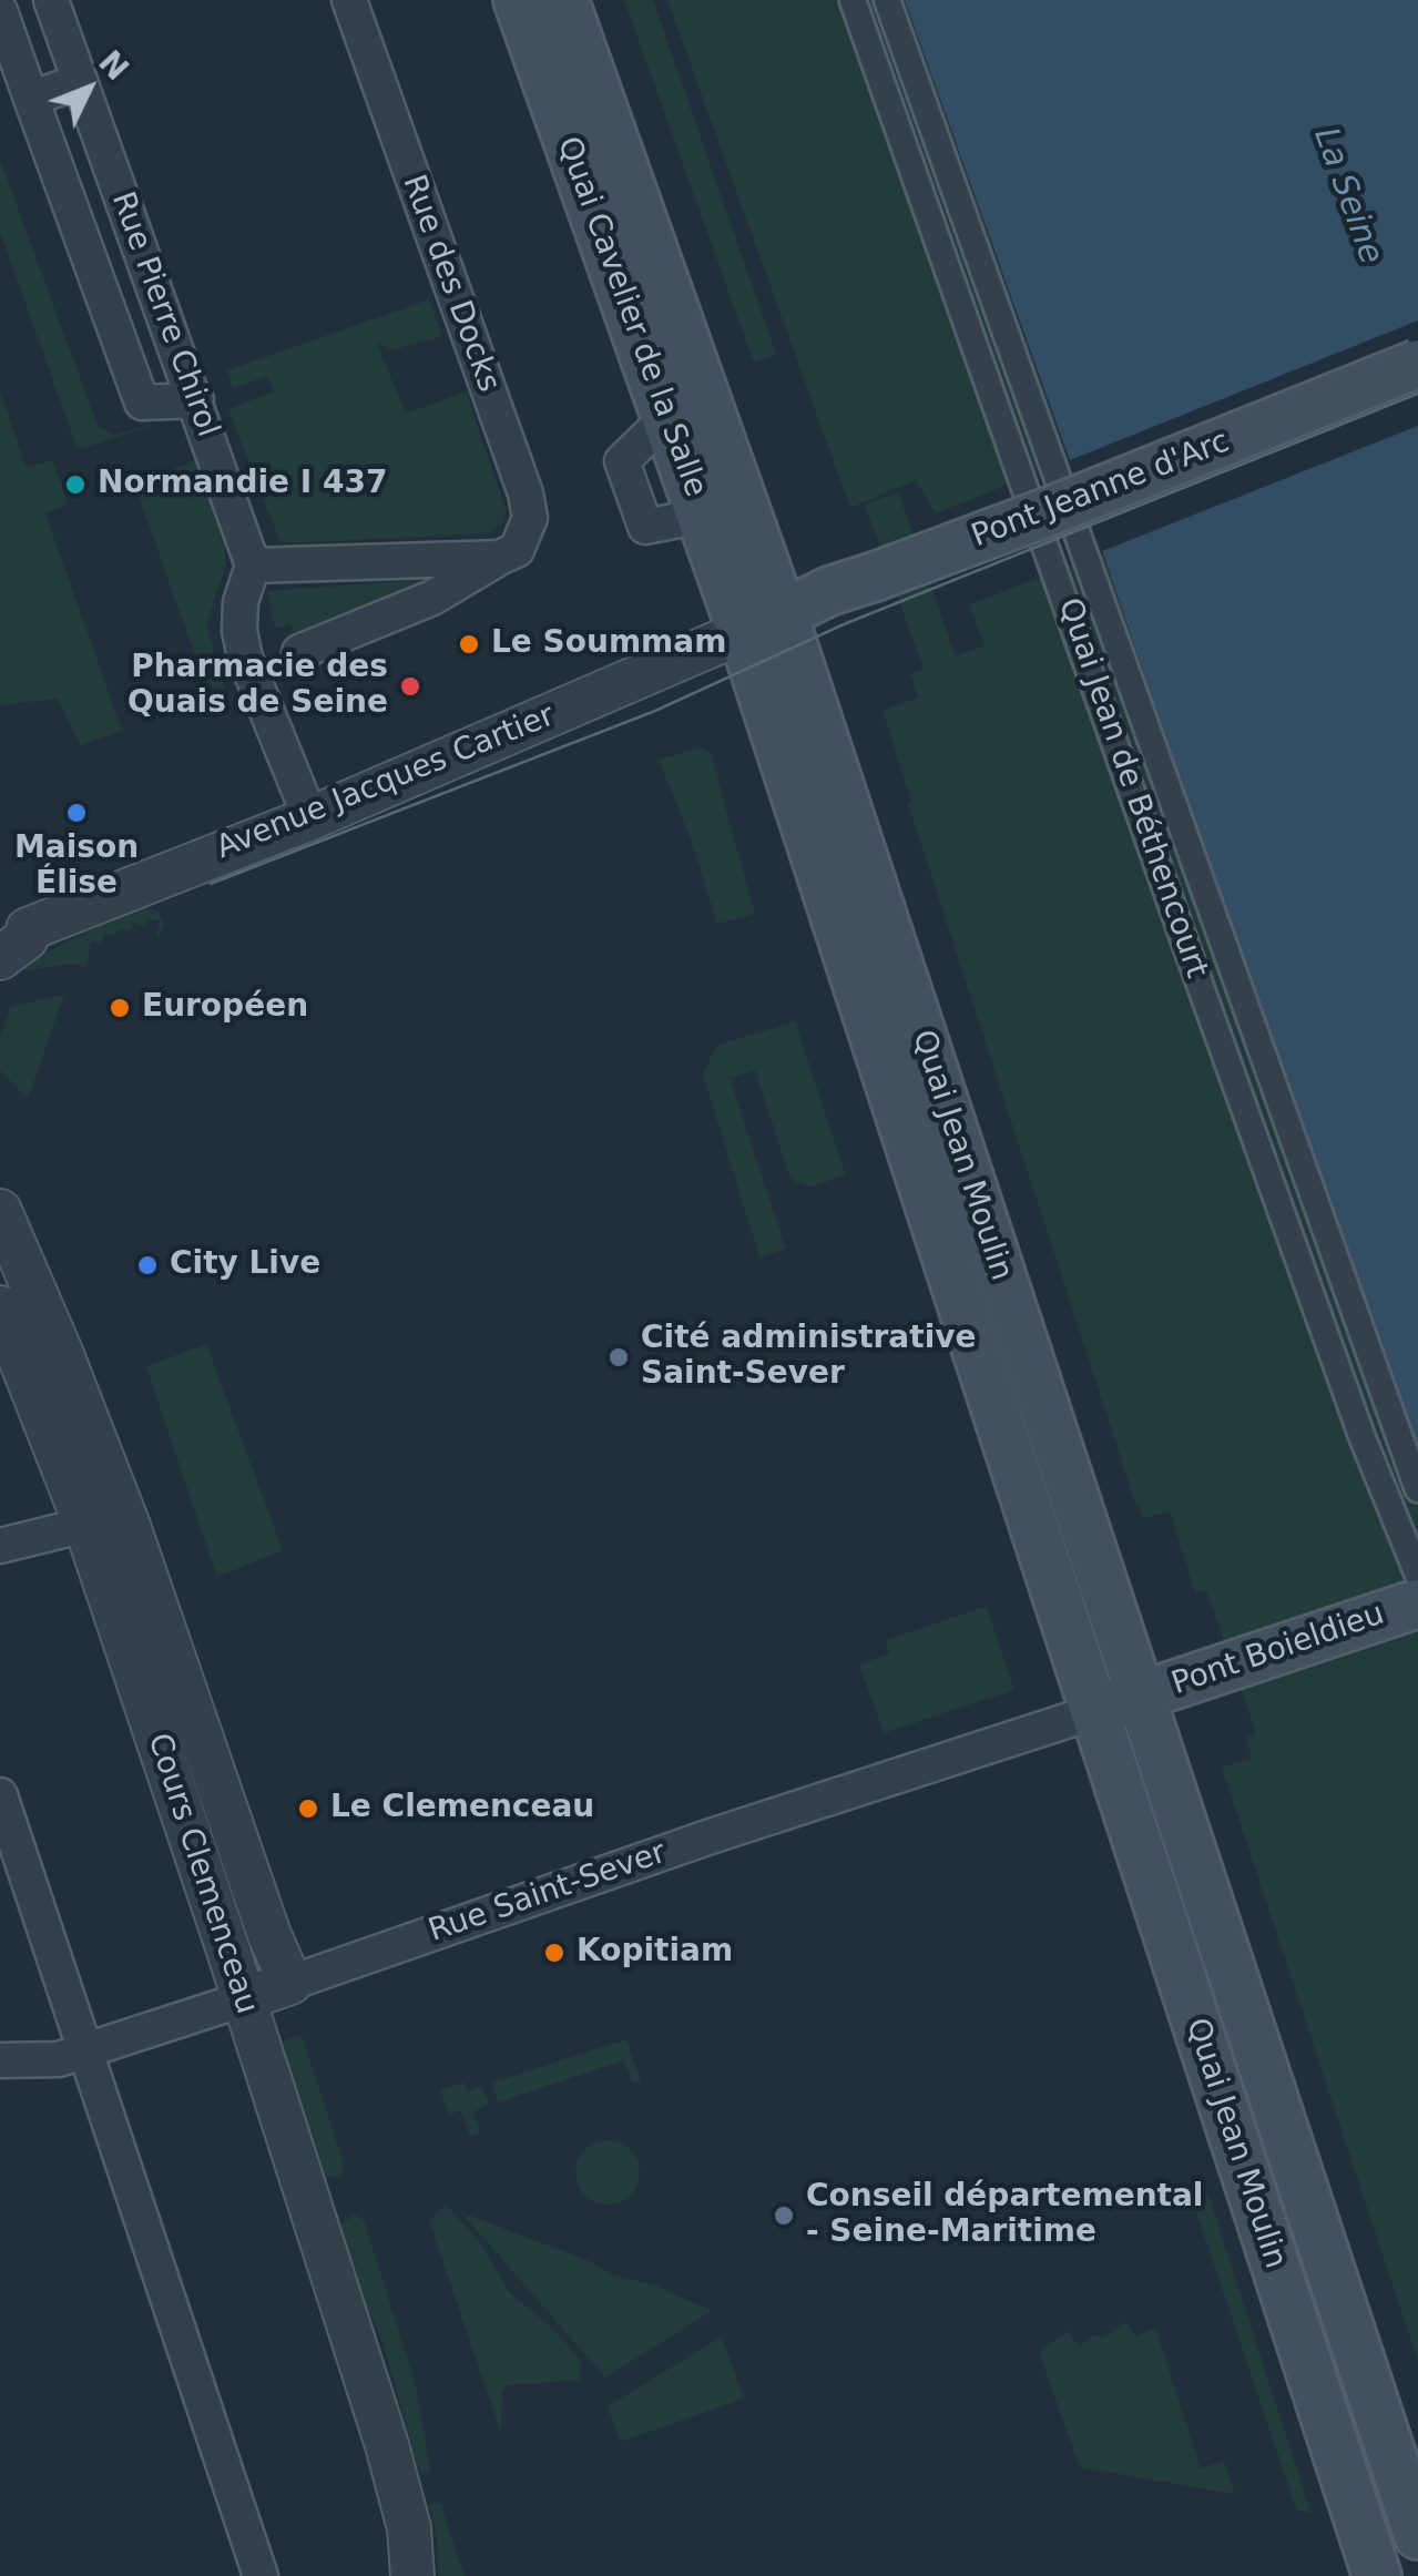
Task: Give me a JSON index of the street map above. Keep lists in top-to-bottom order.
{
  "streets": {
    "main road": [
      "Quai Cavelier de la Salle",
      "Pont Jeanne d'Arc",
      "Quai Jean Moulin",
      "Pont Boieldieu"
    ],
    "street": [
      "Rue des Docks",
      "Rue Pierre Chirol",
      "Avenue Jacques Cartier",
      "Quai Jean de Béthencourt",
      "Cours Clemenceau",
      "Rue Saint-Sever"
    ]
  },
  "crossings": [
    ["Quai Cavelier de la Salle", "Pont Jeanne d'Arc"],
    ["Quai Cavelier de la Salle", "Avenue Jacques Cartier"],
    ["Quai Cavelier de la Salle", "Quai Jean Moulin"],
    ["Pont Jeanne d'Arc", "Avenue Jacques Cartier"],
    ["Pont Jeanne d'Arc", "Quai Jean Moulin"],
    ["Avenue Jacques Cartier", "Quai Jean Moulin"],
    ["Quai Jean Moulin", "Pont Boieldieu"],
    ["Quai Jean Moulin", "Rue Saint-Sever"],
    ["Cours Clemenceau", "Rue Saint-Sever"]
  ],
  "water": ["La Seine"],
  "places": [
    "Normandie I 437",
    "Le Soummam",
    "Pharmacie des Quais de Seine",
    "Maison Élise",
    "Européen",
    "City Live",
    "Cité administrative Saint-Sever",
    "Le Clemenceau",
    "Kopitiam",
    "Conseil départemental - Seine-Maritime"
  ],
  "north": "top right"
}
